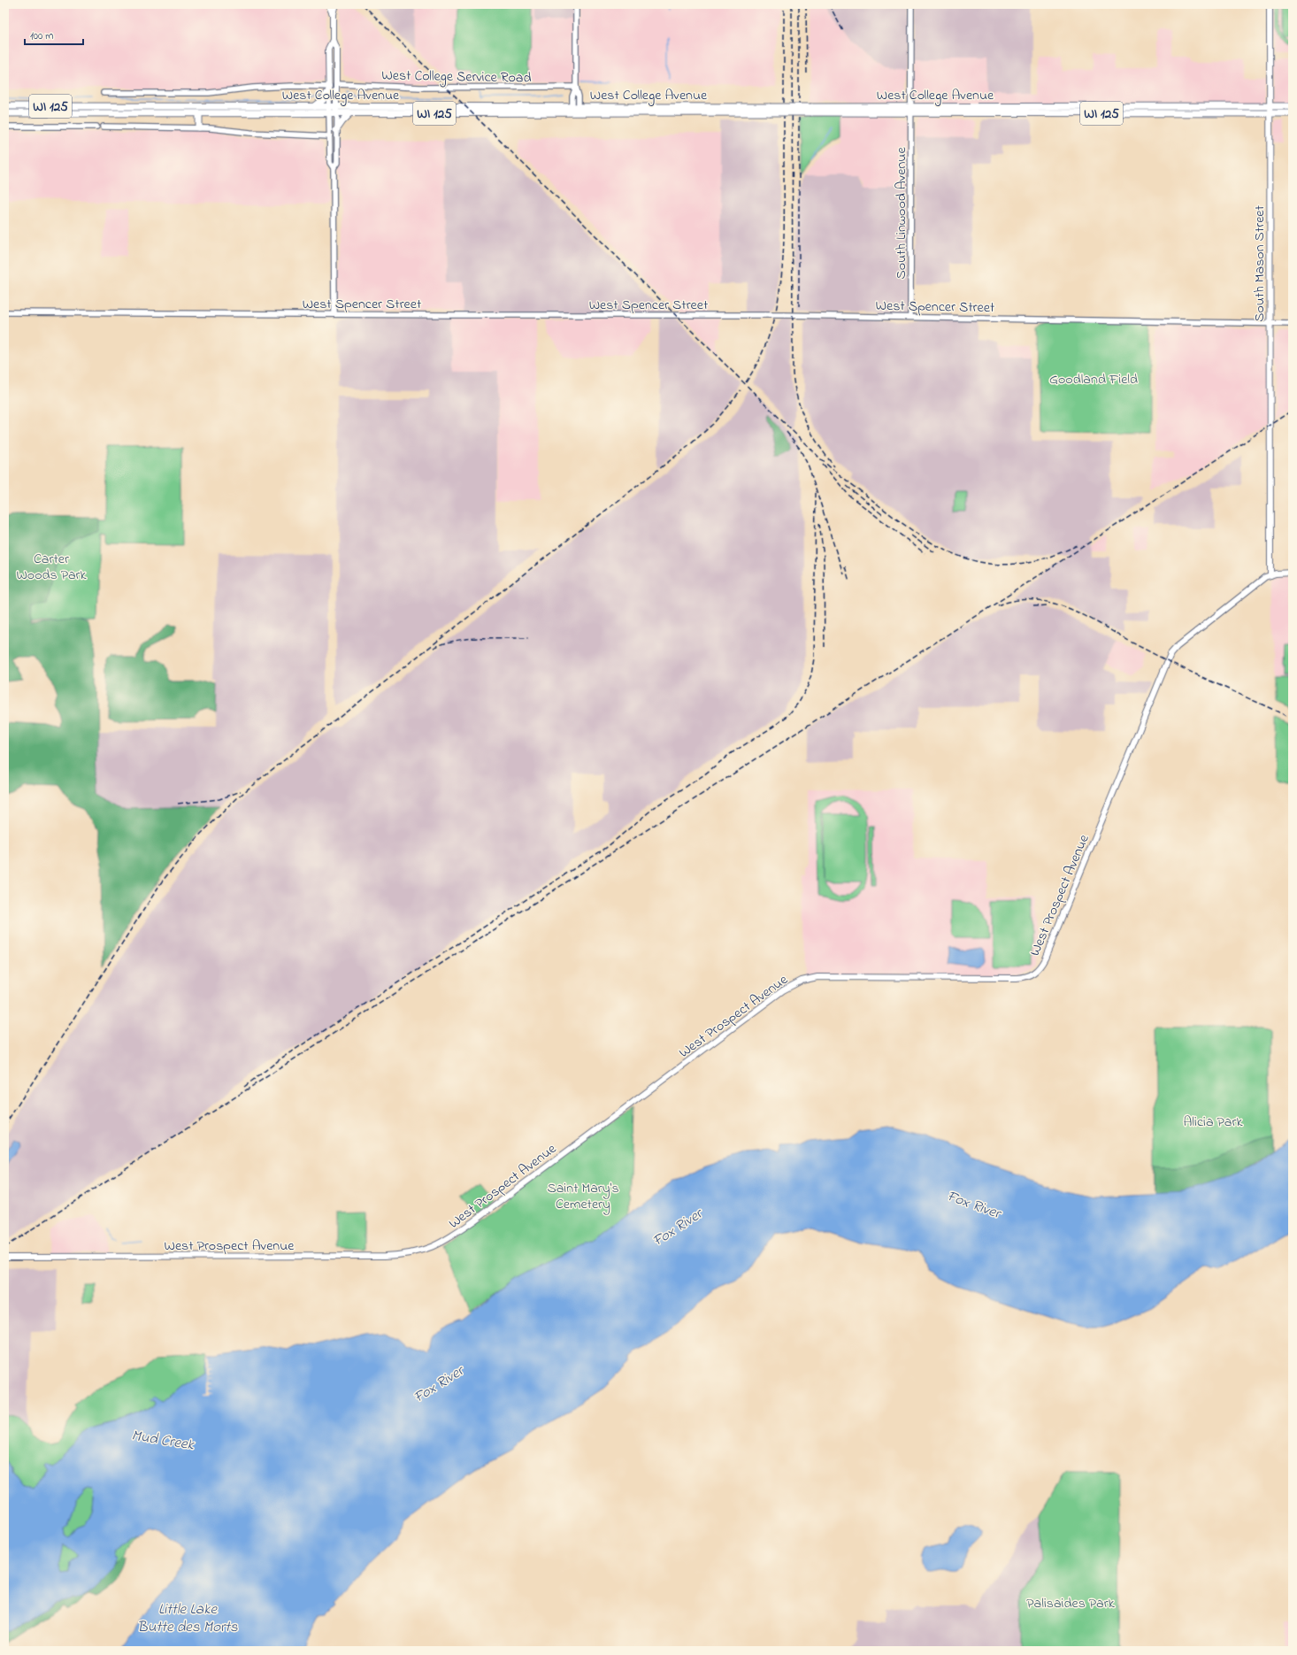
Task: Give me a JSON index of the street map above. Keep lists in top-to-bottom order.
{
  "streets": {
    "main road": [
      "West College Avenue",
      "WI 125",
      "South Mason Street",
      "West Prospect Avenue"
    ],
    "street": ["West College Service Road", "South Linwood Avenue", "West Spencer Street"]
  },
  "crossings": [
    ["West College Avenue", "South Linwood Avenue"],
    ["West College Avenue", "South Mason Street"],
    ["South Linwood Avenue", "West Spencer Street"],
    ["South Mason Street", "West Spencer Street"],
    ["South Mason Street", "West Prospect Avenue"]
  ],
  "water": ["Fox River", "Mud Creek", "Little Lake Butte des Morts"],
  "parks": [
    "Goodland Field",
    "Carter Woods Park",
    "Alicia Park",
    "Saint Mary's Cemetery",
    "Palisaides Park"
  ],
  "scale_bar": "100 m"
}
